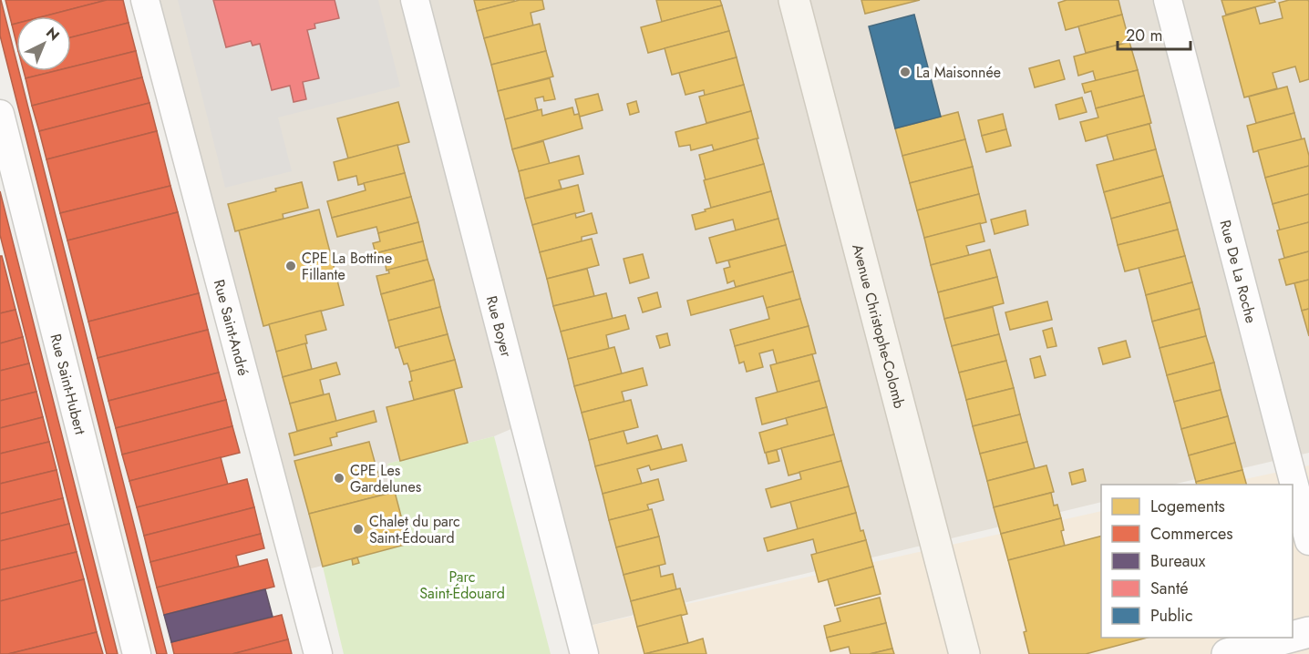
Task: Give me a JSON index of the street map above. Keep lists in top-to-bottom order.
{
  "streets": {
    "main road": ["Avenue Christophe-Colomb"],
    "street": [
      "Rue De La Roche",
      "Rue Saint-André",
      "Rue Boyer",
      "Rue Saint-Hubert"
    ]
  },
  "parks": ["Parc Saint-Édouard"],
  "places": [
    "La Maisonnée",
    "CPE La Bottine Fillante",
    "CPE Les Gardelunes",
    "Chalet du parc Saint-Édouard"
  ],
  "legend": [
    "Logements",
    "Commerces",
    "Bureaux",
    "Santé",
    "Public"
  ],
  "scale_bar": "20 m",
  "north": "top right"
}
